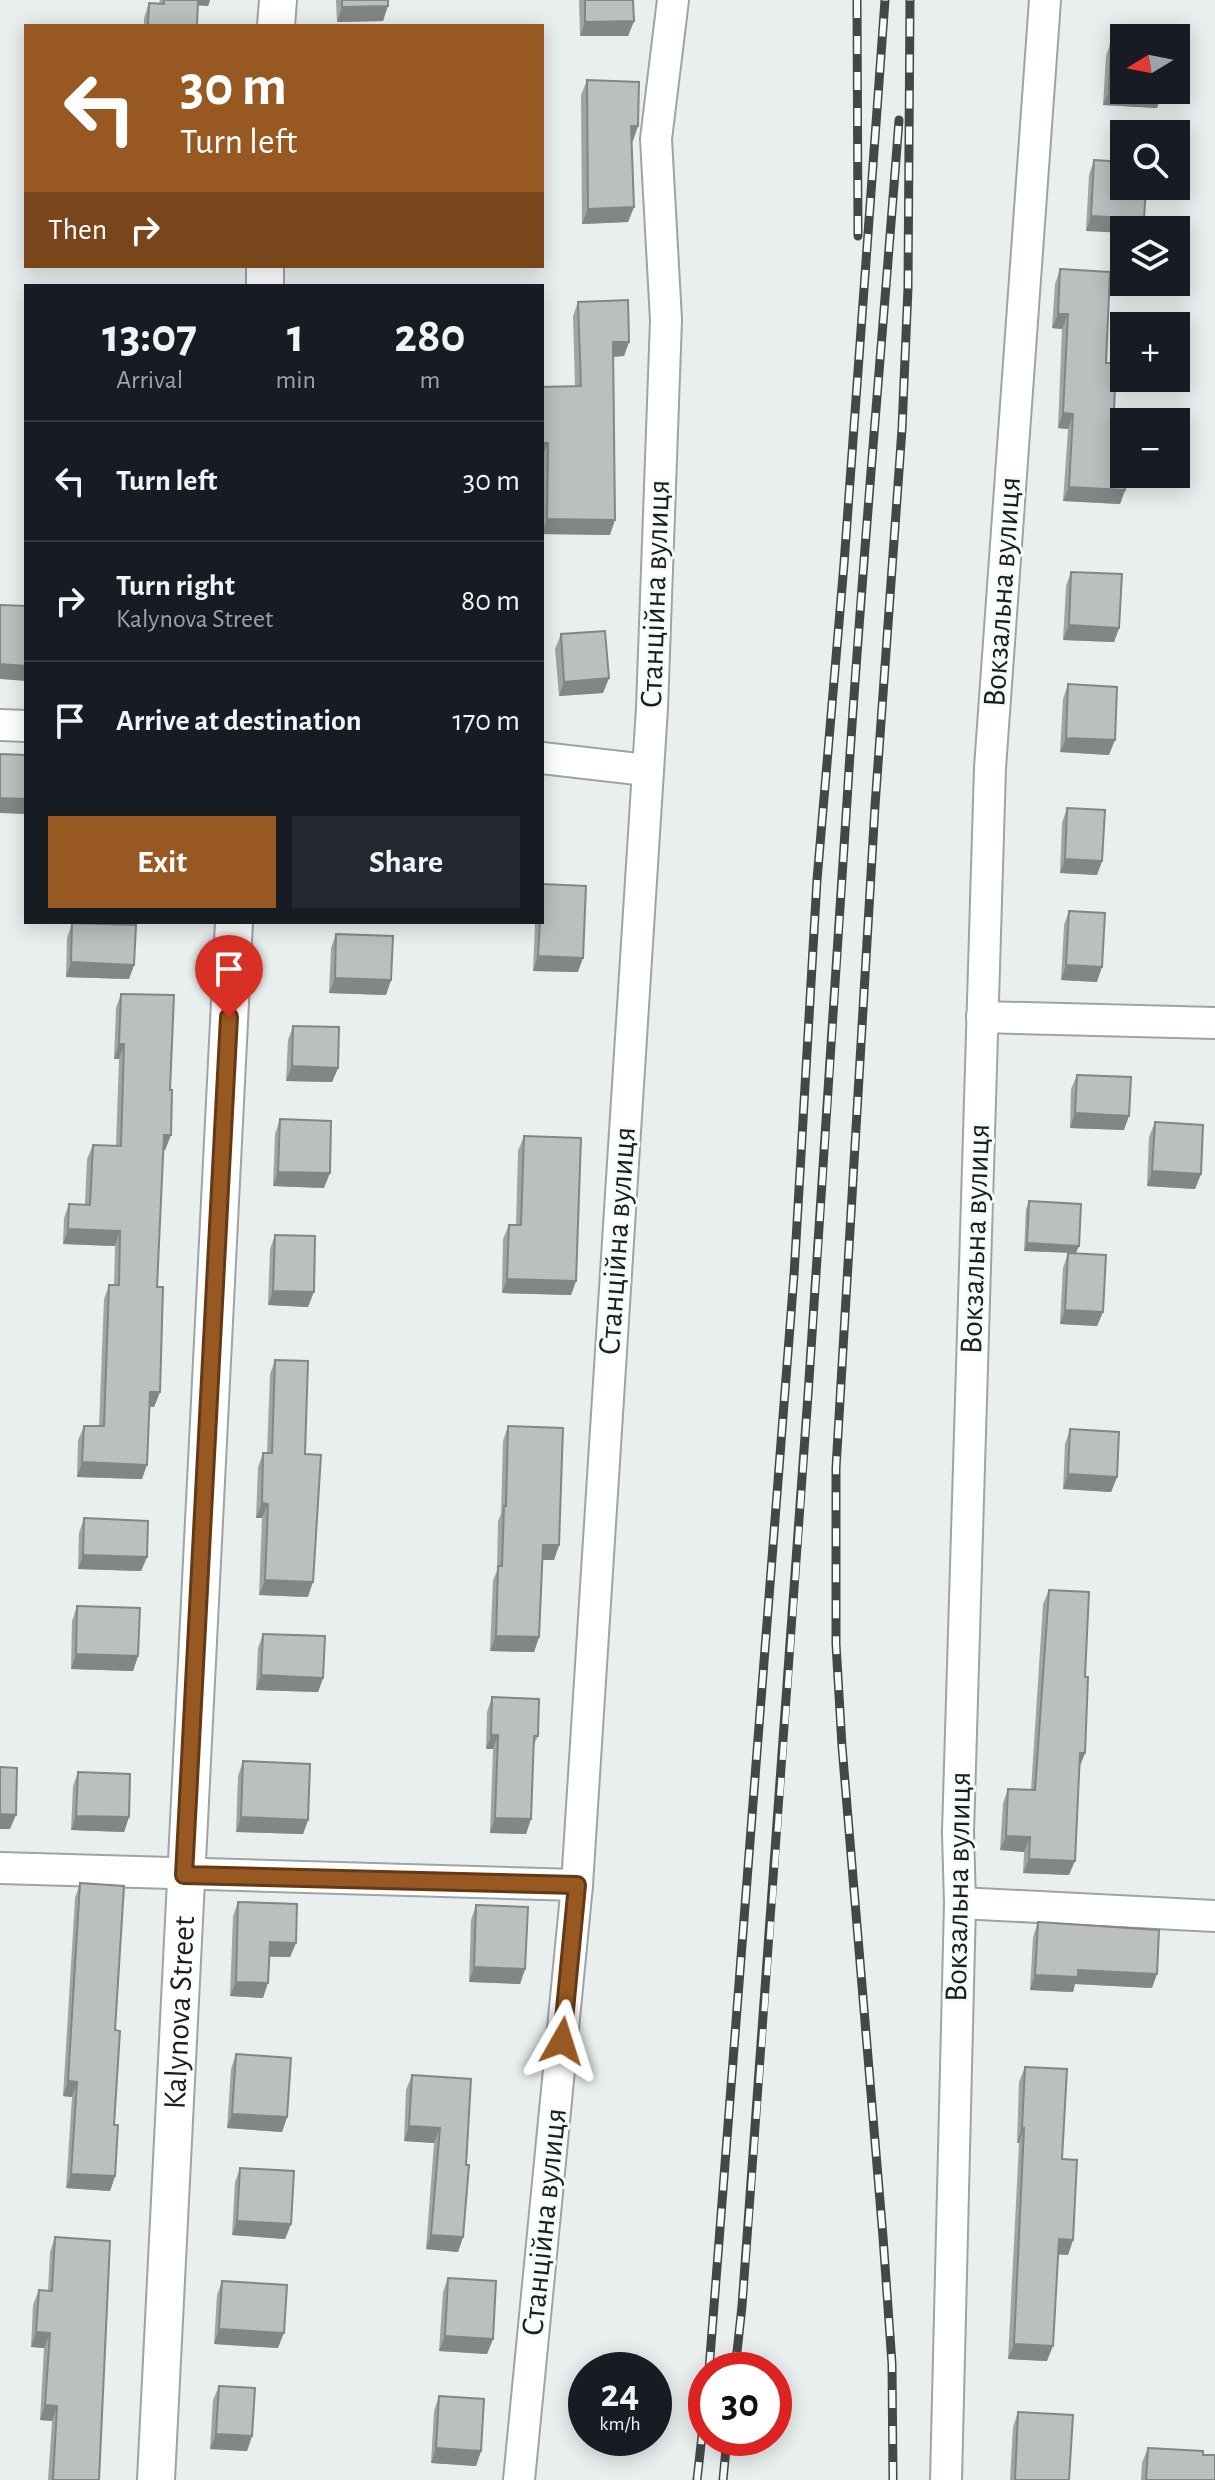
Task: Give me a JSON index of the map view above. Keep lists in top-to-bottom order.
{
  "streets": {
    "street": ["Вокзальна вулиця", "Станційна вулиця", "Kalynova Street"]
  },
  "north": "left",
  "page": {
    "map_buttons": ["+", "−"],
    "turn": ["30 m", "Turn left"],
    "then": "Then",
    "eta": [
      "13:07",
      "Arrival",
      "1",
      "min",
      "280",
      "m"
    ],
    "list": [
      {
        "name": "Turn left",
        "value": "30 m"
      },
      {
        "name": "Turn right",
        "note": "Kalynova Street",
        "value": "80 m"
      },
      {
        "name": "Arrive at destination",
        "value": "170 m"
      }
    ],
    "buttons": ["Exit", "Share"],
    "speed": "24 km/h",
    "limit": "30"
  }
}
